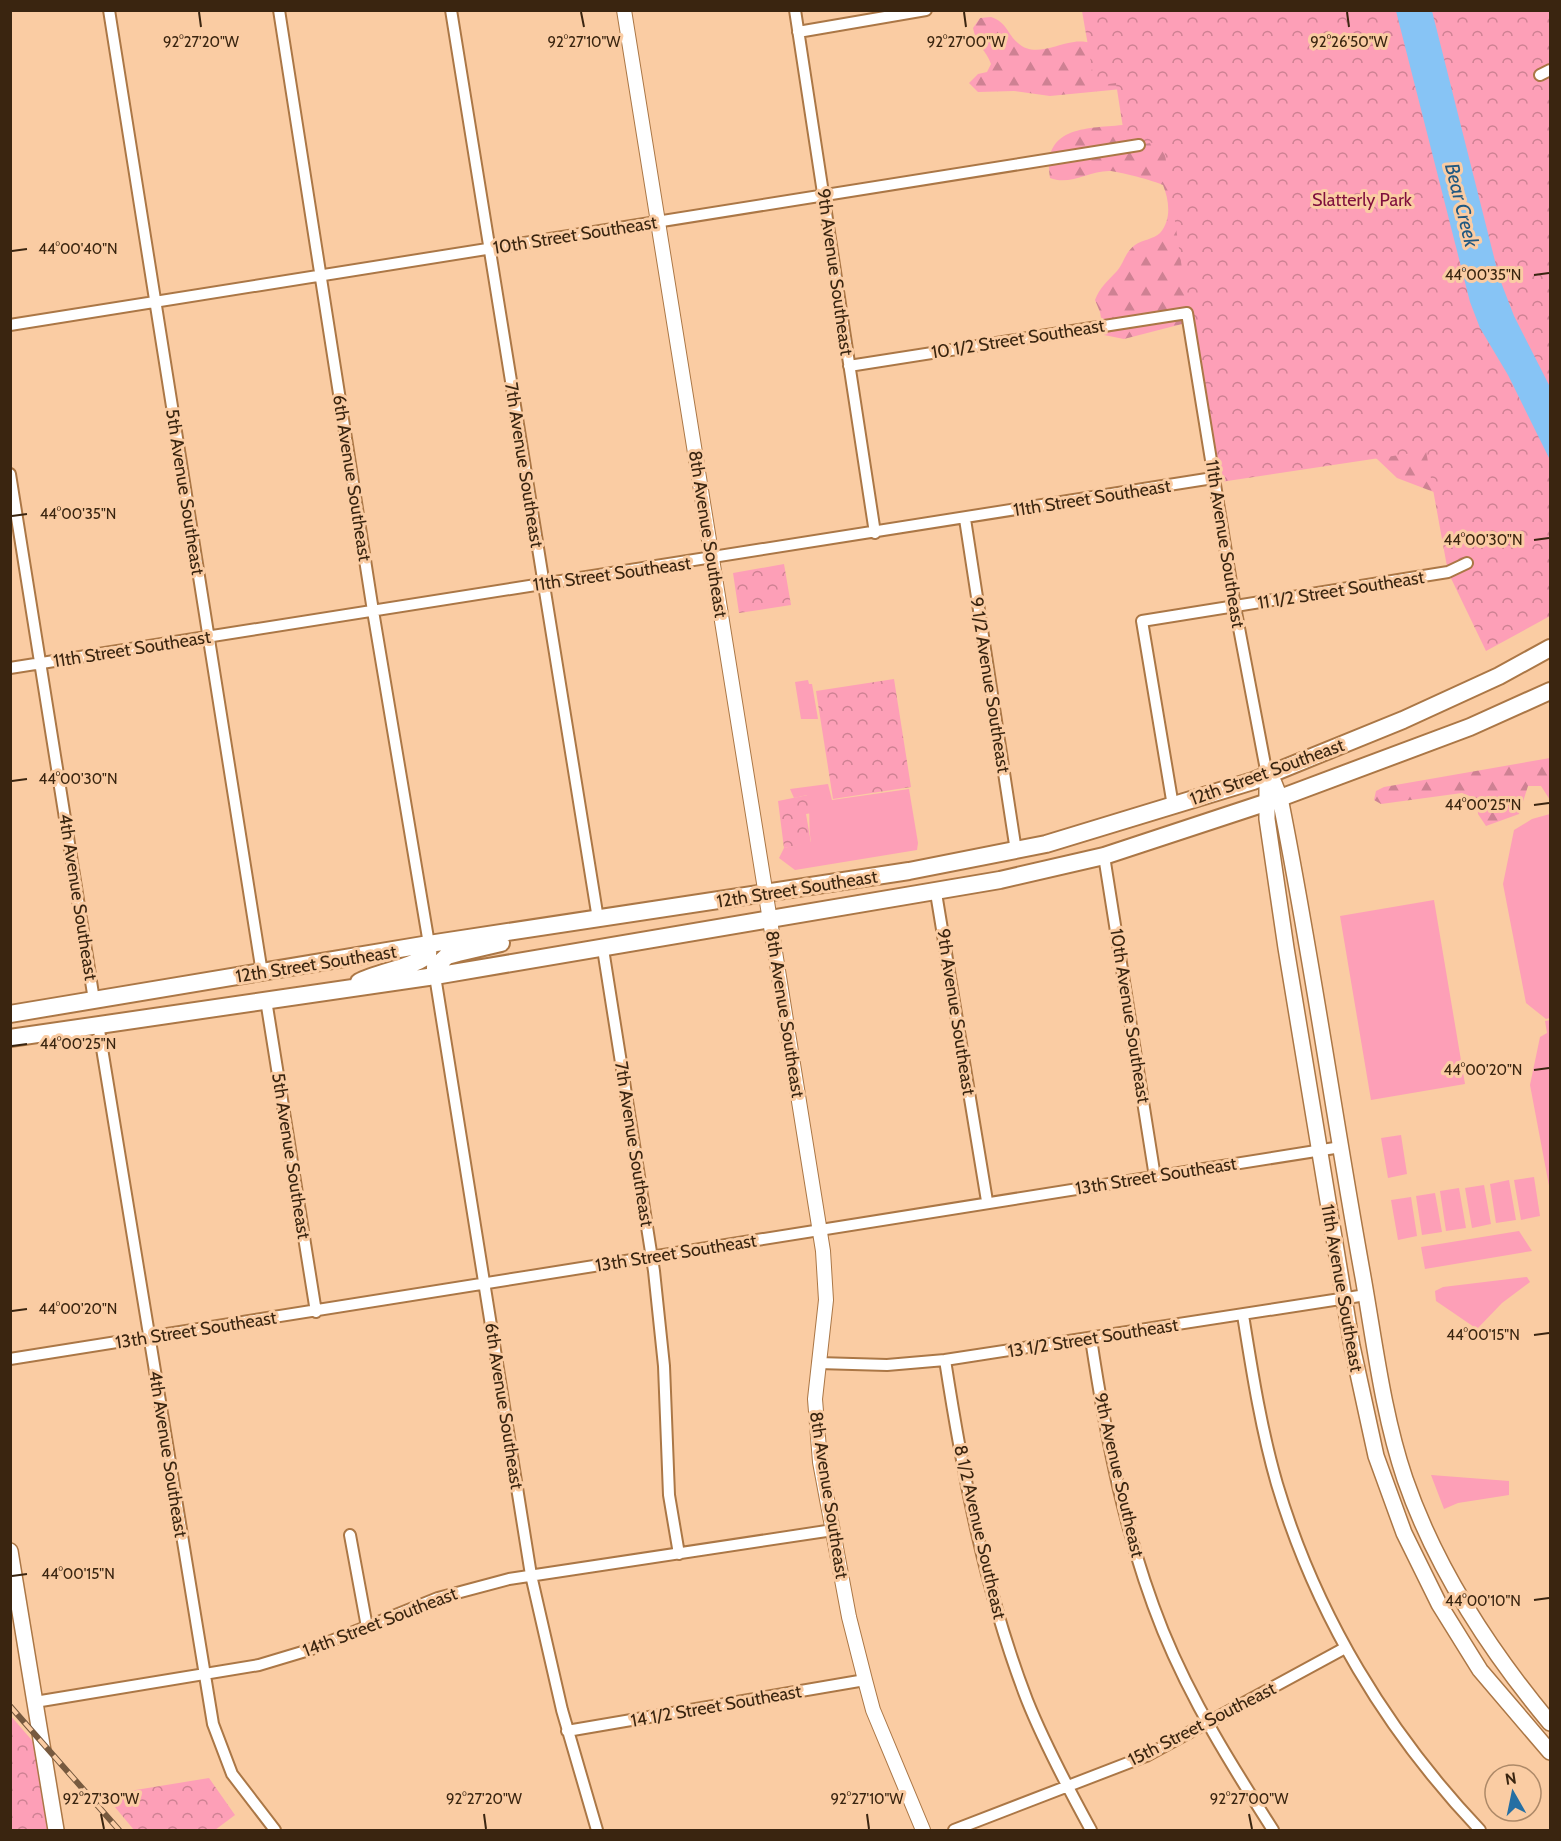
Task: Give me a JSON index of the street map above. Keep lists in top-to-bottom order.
{
  "streets": {
    "main road": ["11th Avenue Southeast", "12th Street Southeast"],
    "street": [
      "10th Street Southeast",
      "9th Avenue Southeast",
      "10 1/2 Street Southeast",
      "7th Avenue Southeast",
      "6th Avenue Southeast",
      "5th Avenue Southeast",
      "11th Street Southeast",
      "8th Avenue Southeast",
      "11 1/2 Street Southeast",
      "9 1/2 Avenue Southeast",
      "4th Avenue Southeast",
      "10th Avenue Southeast",
      "13th Street Southeast",
      "13 1/2 Street Southeast",
      "8 1/2 Avenue Southeast",
      "14th Street Southeast",
      "14 1/2 Street Southeast",
      "15th Street Southeast"
    ]
  },
  "crossings": [
    ["10th Street Southeast", "9th Avenue Southeast"],
    ["10th Street Southeast", "7th Avenue Southeast"],
    ["10th Street Southeast", "6th Avenue Southeast"],
    ["10th Street Southeast", "5th Avenue Southeast"],
    ["10th Street Southeast", "8th Avenue Southeast"],
    ["9th Avenue Southeast", "10 1/2 Street Southeast"],
    ["9th Avenue Southeast", "11th Street Southeast"],
    ["9th Avenue Southeast", "12th Street Southeast"],
    ["9th Avenue Southeast", "13th Street Southeast"],
    ["9th Avenue Southeast", "13 1/2 Street Southeast"],
    ["9th Avenue Southeast", "15th Street Southeast"],
    ["10 1/2 Street Southeast", "11th Avenue Southeast"],
    ["7th Avenue Southeast", "11th Street Southeast"],
    ["7th Avenue Southeast", "12th Street Southeast"],
    ["7th Avenue Southeast", "13th Street Southeast"],
    ["7th Avenue Southeast", "14th Street Southeast"],
    ["6th Avenue Southeast", "11th Street Southeast"],
    ["6th Avenue Southeast", "12th Street Southeast"],
    ["6th Avenue Southeast", "13th Street Southeast"],
    ["6th Avenue Southeast", "14th Street Southeast"],
    ["6th Avenue Southeast", "14 1/2 Street Southeast"],
    ["5th Avenue Southeast", "11th Street Southeast"],
    ["5th Avenue Southeast", "12th Street Southeast"],
    ["5th Avenue Southeast", "13th Street Southeast"],
    ["11th Street Southeast", "8th Avenue Southeast"],
    ["11th Street Southeast", "11th Avenue Southeast"],
    ["11th Street Southeast", "9 1/2 Avenue Southeast"],
    ["11th Street Southeast", "4th Avenue Southeast"],
    ["8th Avenue Southeast", "12th Street Southeast"],
    ["8th Avenue Southeast", "13th Street Southeast"],
    ["8th Avenue Southeast", "13 1/2 Street Southeast"],
    ["8th Avenue Southeast", "14th Street Southeast"],
    ["8th Avenue Southeast", "14 1/2 Street Southeast"],
    ["11th Avenue Southeast", "11 1/2 Street Southeast"],
    ["11th Avenue Southeast", "12th Street Southeast"],
    ["11th Avenue Southeast", "13th Street Southeast"],
    ["11th Avenue Southeast", "13 1/2 Street Southeast"],
    ["11 1/2 Street Southeast", "12th Street Southeast"],
    ["9 1/2 Avenue Southeast", "12th Street Southeast"],
    ["12th Street Southeast", "4th Avenue Southeast"],
    ["12th Street Southeast", "10th Avenue Southeast"],
    ["4th Avenue Southeast", "13th Street Southeast"],
    ["4th Avenue Southeast", "14th Street Southeast"],
    ["10th Avenue Southeast", "13th Street Southeast"],
    ["13 1/2 Street Southeast", "8 1/2 Avenue Southeast"],
    ["8 1/2 Avenue Southeast", "15th Street Southeast"]
  ],
  "water": ["Bear Creek"],
  "parks": ["Slatterly Park"],
  "north": "top",
  "coordinates": [
    "92°27'20\"W",
    "92°27'10\"W",
    "92°27'00\"W",
    "92°26'50\"W",
    "44°00'40\"N",
    "44°00'35\"N",
    "44°00'30\"N",
    "44°00'25\"N",
    "44°00'20\"N",
    "44°00'15\"N",
    "44°00'10\"N",
    "92°27'30\"W"
  ]
}
